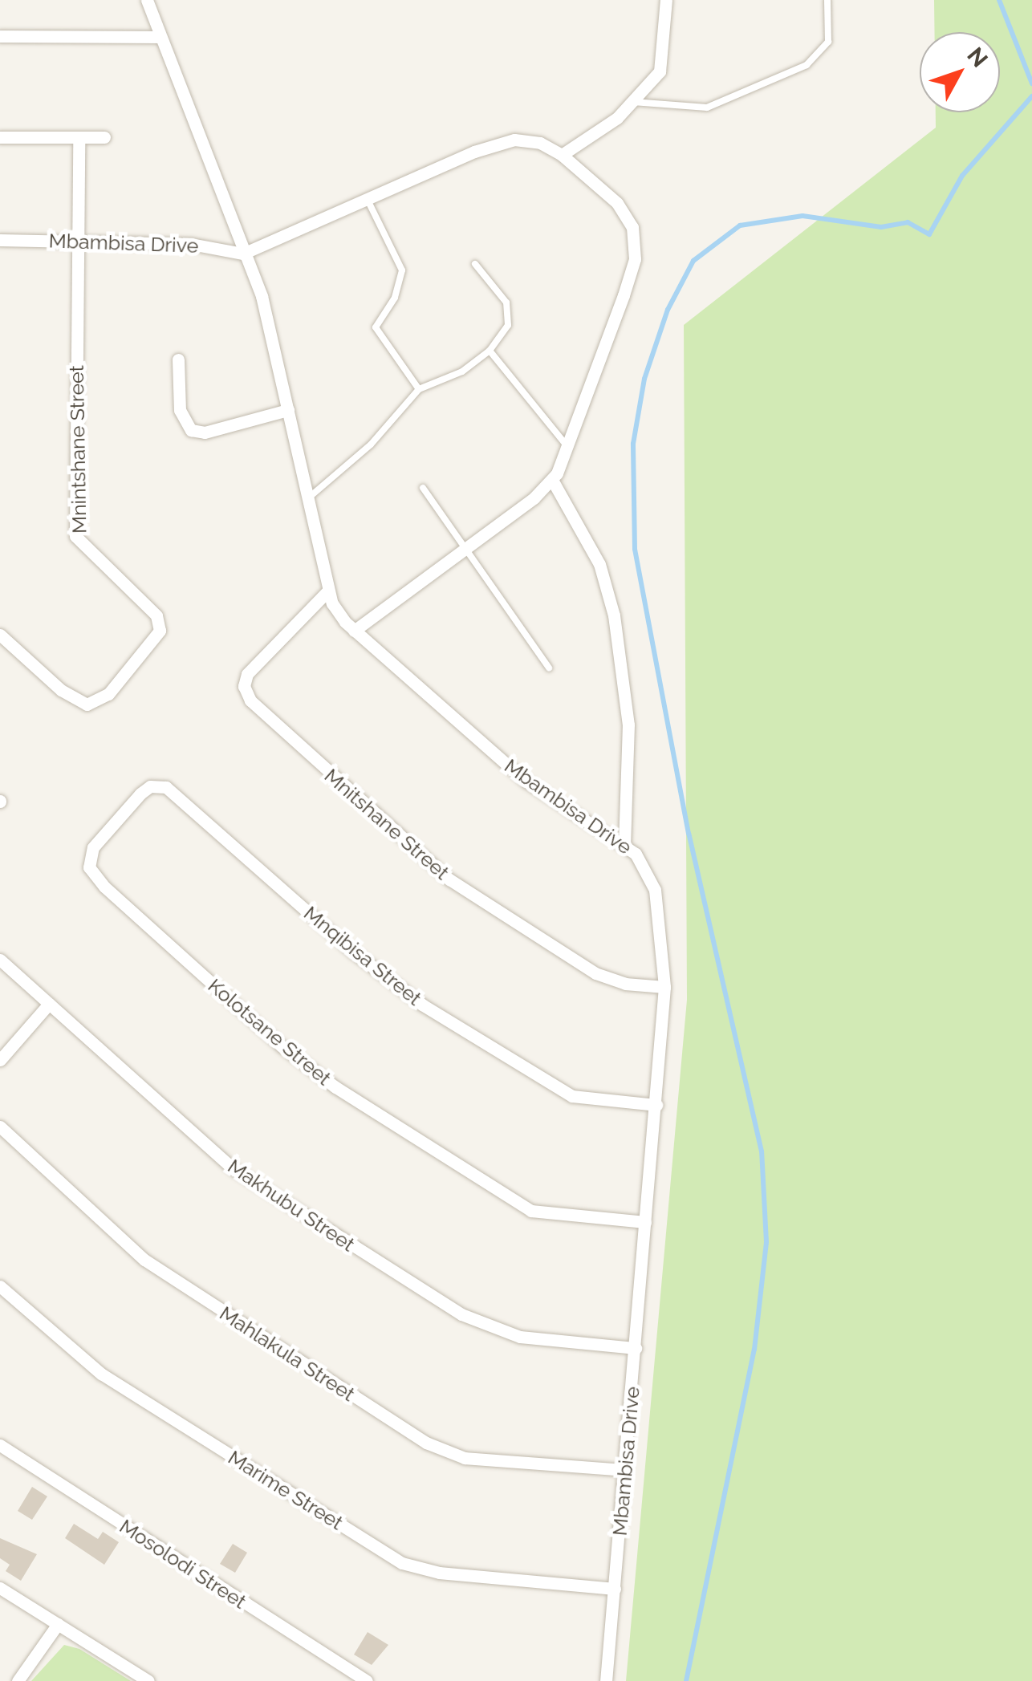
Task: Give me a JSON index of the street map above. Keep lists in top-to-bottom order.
{
  "streets": {
    "street": [
      "Mbambisa Drive",
      "Mnintshane Street",
      "Mnitshane Street",
      "Mnqibisa Street",
      "Kolotsane Street",
      "Makhubu Street",
      "Mahlakula Street",
      "Marime Street",
      "Mosolodi Street"
    ]
  },
  "crossings": [
    ["Mbambisa Drive", "Mnintshane Street"],
    ["Mbambisa Drive", "Mnitshane Street"],
    ["Mbambisa Drive", "Mnqibisa Street"],
    ["Mbambisa Drive", "Kolotsane Street"],
    ["Mbambisa Drive", "Makhubu Street"],
    ["Mbambisa Drive", "Mahlakula Street"],
    ["Mbambisa Drive", "Marime Street"],
    ["Mnqibisa Street", "Kolotsane Street"]
  ],
  "north": "top right"
}
